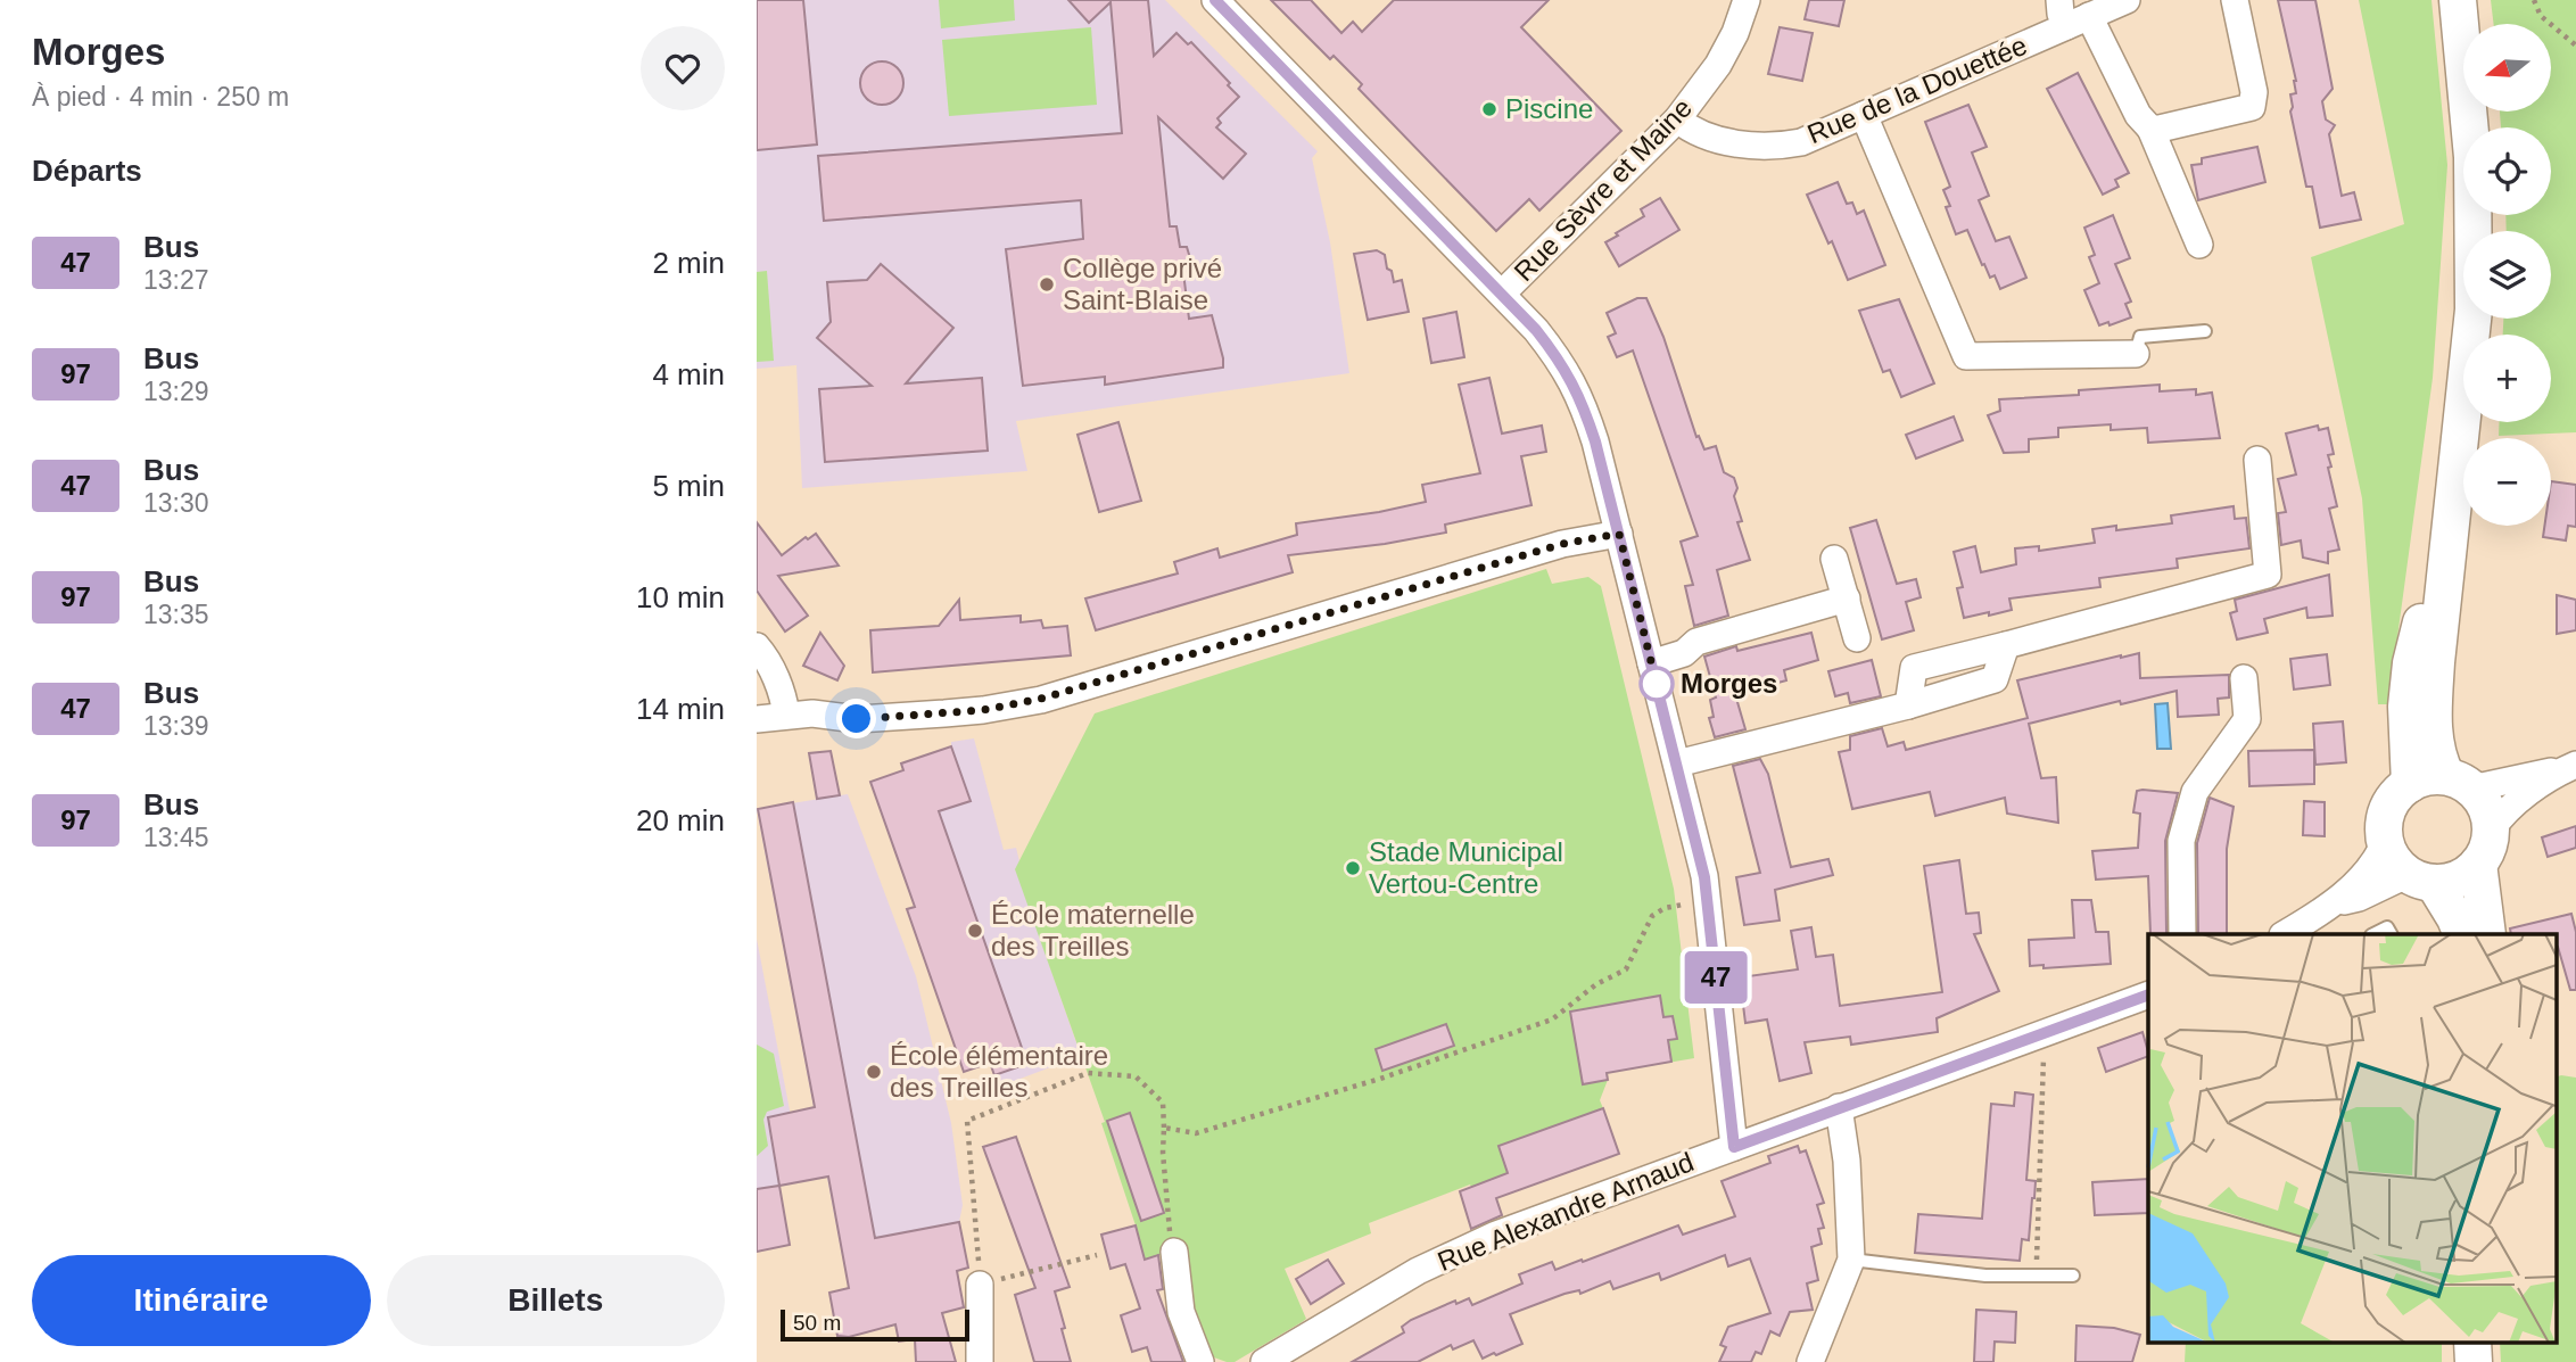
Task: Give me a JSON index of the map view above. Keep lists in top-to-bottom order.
{
  "streets": {
    "street": ["Rue de la Douettée", "Rue Sèvre et Maine", "Rue Alexandre Arnaud"]
  },
  "crossings": [
    ["Rue de la Douettée", "Rue Sèvre et Maine"]
  ],
  "places": [
    "Piscine",
    "Collège privé Saint-Blaise",
    "Morges",
    "Stade Municipal Vertou-Centre",
    "École maternelle des Treilles",
    "École élémentaire des Treilles"
  ],
  "lines": ["bus line 47"],
  "scale_bar": "50 m",
  "north": "left",
  "page": {
    "heading": [
      ["Morges", "À pied · 4 min · 250 m"],
      "Départs"
    ],
    "on_map": "47",
    "map_buttons": ["+", "−"],
    "list": [
      {
        "mark": "47",
        "name": "Bus",
        "note": "13:27",
        "value": "2 min"
      },
      {
        "mark": "97",
        "name": "Bus",
        "note": "13:29",
        "value": "4 min"
      },
      {
        "mark": "47",
        "name": "Bus",
        "note": "13:30",
        "value": "5 min"
      },
      {
        "mark": "97",
        "name": "Bus",
        "note": "13:35",
        "value": "10 min"
      },
      {
        "mark": "47",
        "name": "Bus",
        "note": "13:39",
        "value": "14 min"
      },
      {
        "mark": "97",
        "name": "Bus",
        "note": "13:45",
        "value": "20 min"
      }
    ],
    "buttons": ["Itinéraire", "Billets"],
    "scale": "50 m"
  }
}
